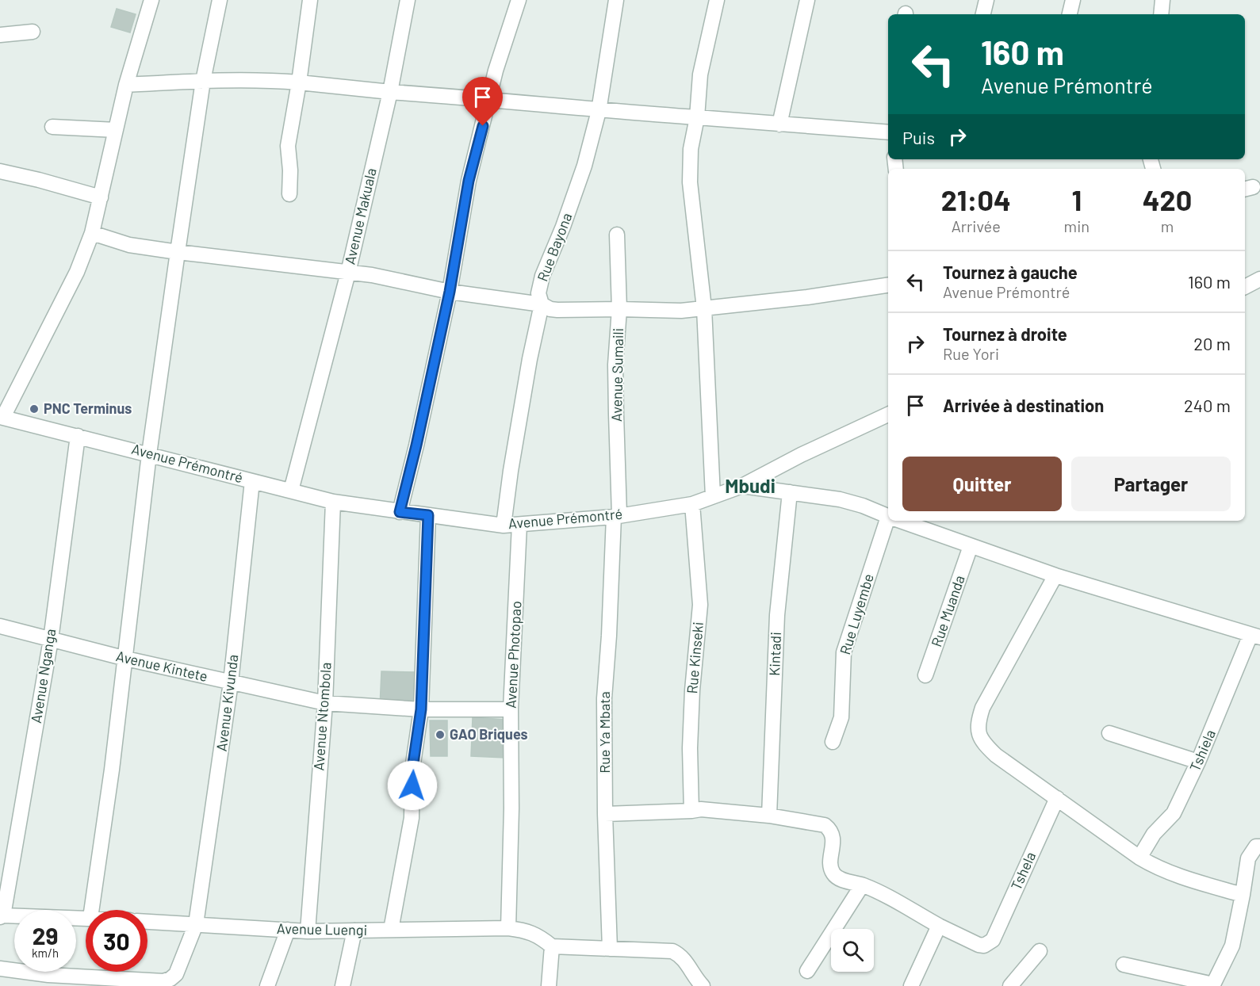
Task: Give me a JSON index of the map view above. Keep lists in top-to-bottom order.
{
  "streets": {
    "street": [
      "Avenue Makuala",
      "Rue Bayona",
      "Avenue Sumaili",
      "Avenue Prémontré",
      "Rue Muanda",
      "Rue Luyembe",
      "Kintadi",
      "Avenue Photopao",
      "Rue Kinseki",
      "Avenue Kintete",
      "Avenue Nganga",
      "Avenue Kivunda",
      "Avenue Ntombola",
      "Rue Ya Mbata",
      "Tshiela",
      "Tshela",
      "Avenue Luengi"
    ]
  },
  "crossings": [
    ["Avenue Makuala", "Avenue Prémontré"],
    ["Rue Bayona", "Avenue Prémontré"],
    ["Avenue Sumaili", "Avenue Prémontré"],
    ["Avenue Sumaili", "Rue Ya Mbata"],
    ["Avenue Prémontré", "Avenue Photopao"],
    ["Avenue Prémontré", "Rue Kinseki"],
    ["Avenue Prémontré", "Avenue Nganga"],
    ["Avenue Prémontré", "Avenue Kivunda"],
    ["Avenue Prémontré", "Avenue Ntombola"],
    ["Avenue Prémontré", "Rue Ya Mbata"],
    ["Avenue Photopao", "Avenue Kintete"],
    ["Avenue Photopao", "Avenue Luengi"],
    ["Avenue Kintete", "Avenue Nganga"],
    ["Avenue Kintete", "Avenue Kivunda"],
    ["Avenue Kintete", "Avenue Ntombola"],
    ["Avenue Kivunda", "Avenue Luengi"],
    ["Avenue Ntombola", "Avenue Luengi"]
  ],
  "districts": ["Mbudi"],
  "places": ["PNC Terminus", "GAO Briques"],
  "page": {
    "turn": ["160 m", "Avenue Prémontré"],
    "then": "Puis",
    "eta": [
      "21:04",
      "Arrivée",
      "1",
      "min",
      "420",
      "m"
    ],
    "list": [
      {
        "name": "Tournez à gauche",
        "note": "Avenue Prémontré",
        "value": "160 m"
      },
      {
        "name": "Tournez à droite",
        "note": "Rue Yori",
        "value": "20 m"
      },
      {
        "name": "Arrivée à destination",
        "value": "240 m"
      }
    ],
    "buttons": ["Quitter", "Partager"],
    "speed": "29 km/h",
    "limit": "30"
  }
}
